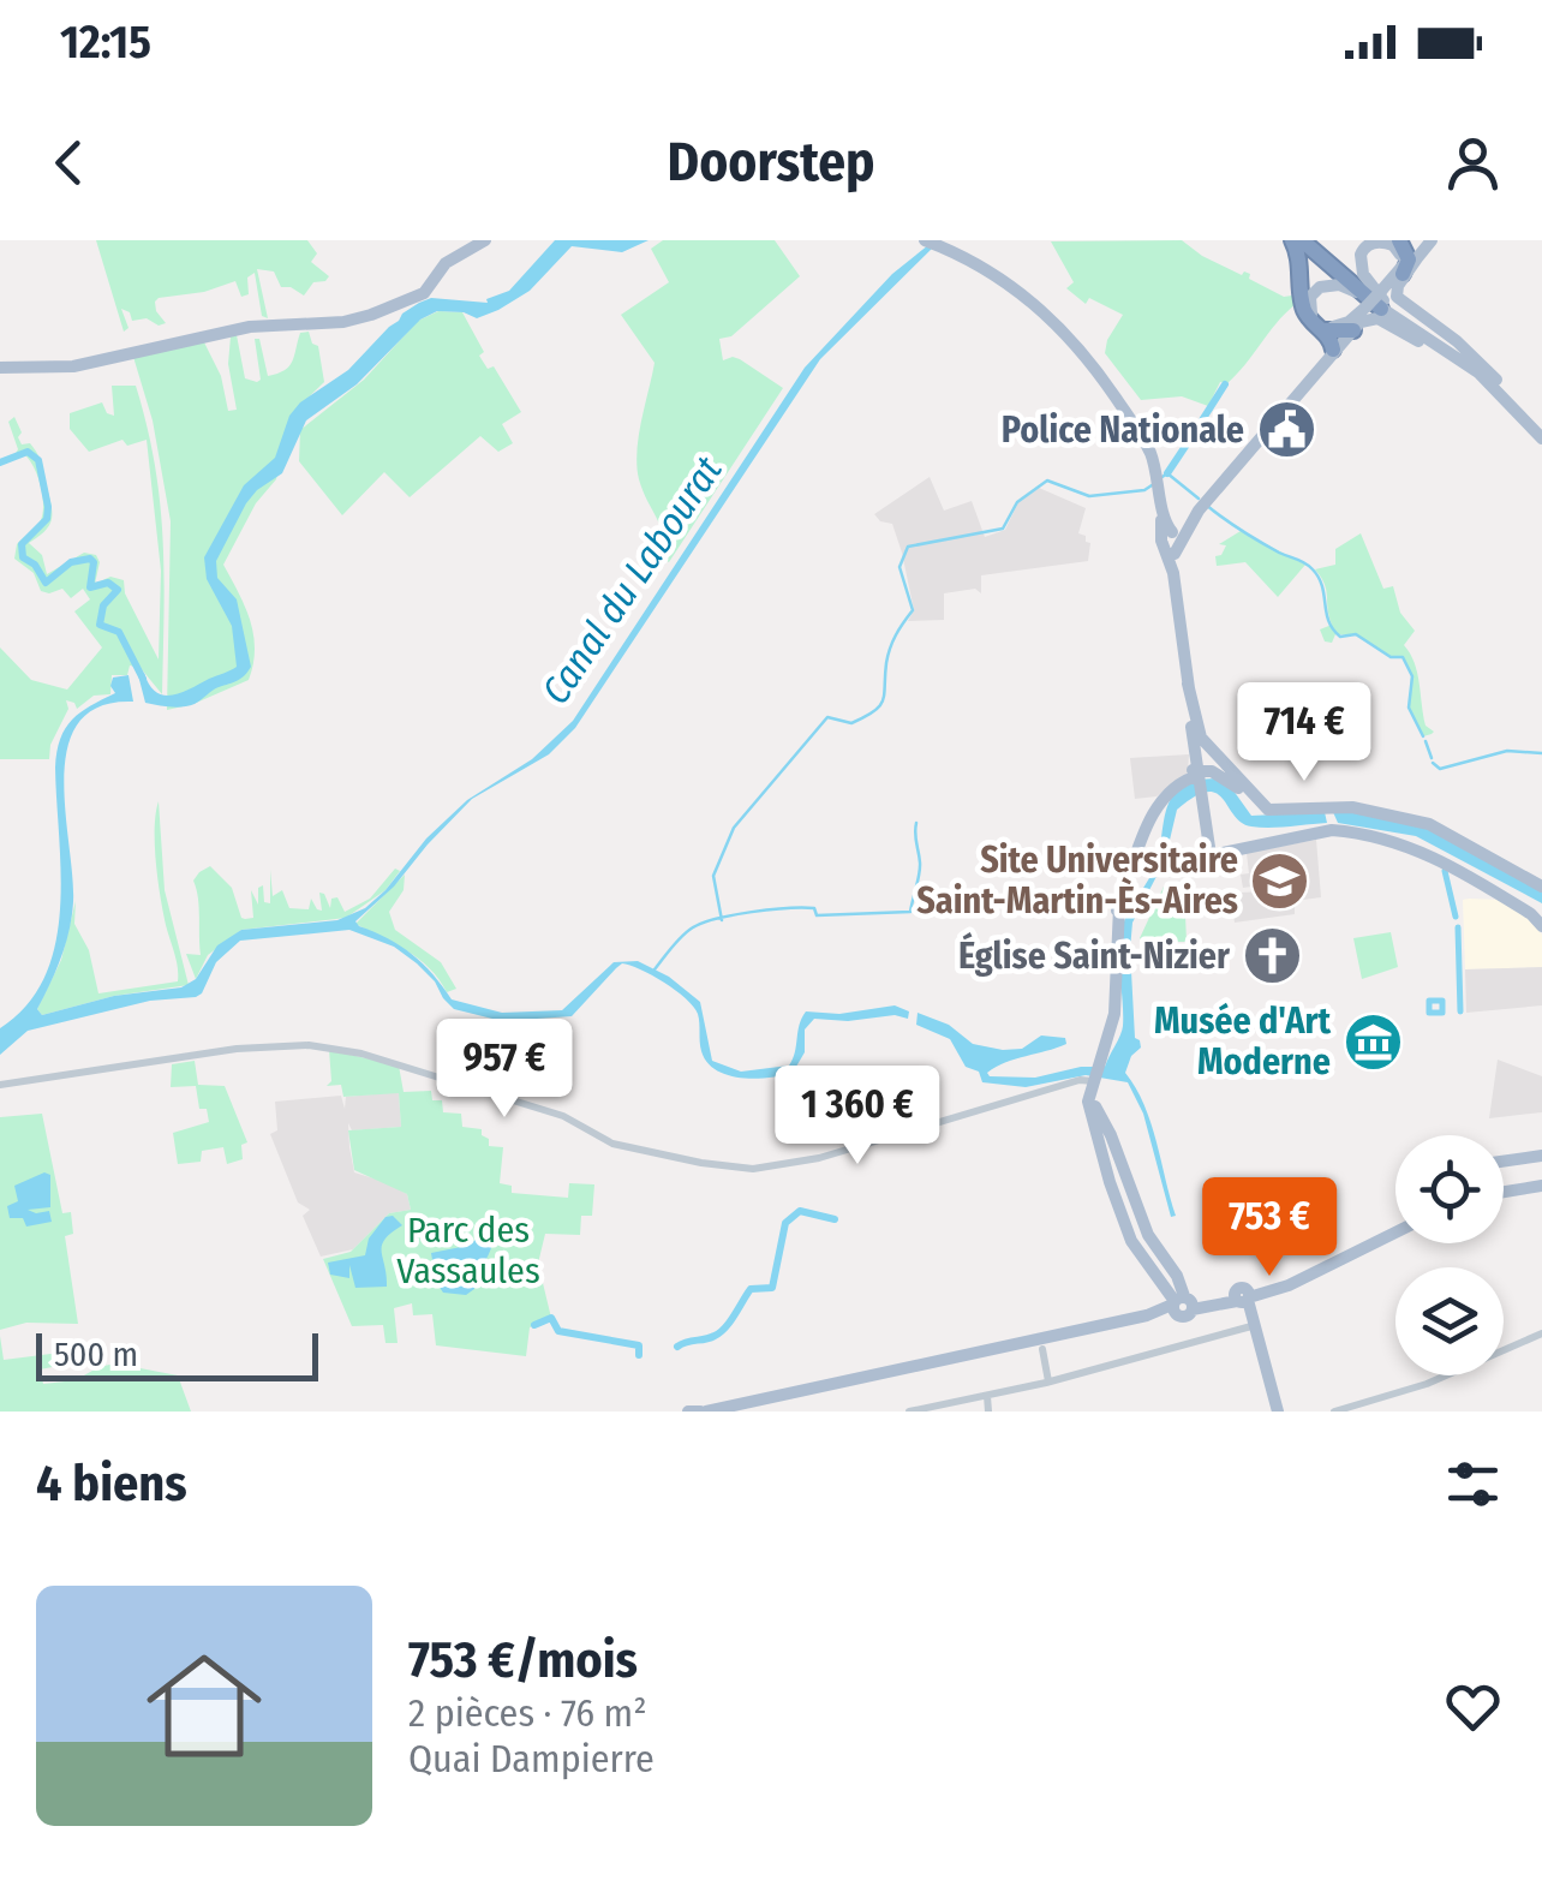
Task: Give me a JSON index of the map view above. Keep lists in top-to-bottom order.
{
  "water": ["Canal du Labourat"],
  "parks": ["Parc des Vassaules"],
  "places": {
    "public building": ["Police Nationale"],
    "school or university": ["Site Universitaire Saint-Martin-Ès-Aires"],
    "church": ["Église Saint-Nizier"],
    "museum": ["Musée d'Art Moderne"]
  },
  "scale_bar": "500 m",
  "page": {
    "status": "12:15",
    "header": "Doorstep",
    "price": [
      "714 €",
      "957 €",
      "1 360 €",
      "753 €"
    ],
    "scale": "500 m",
    "heading": "4 biens",
    "list": [
      {
        "name": "753 €/mois",
        "note": "2 pièces · 76 m² · Quai Dampierre"
      }
    ]
  }
}
